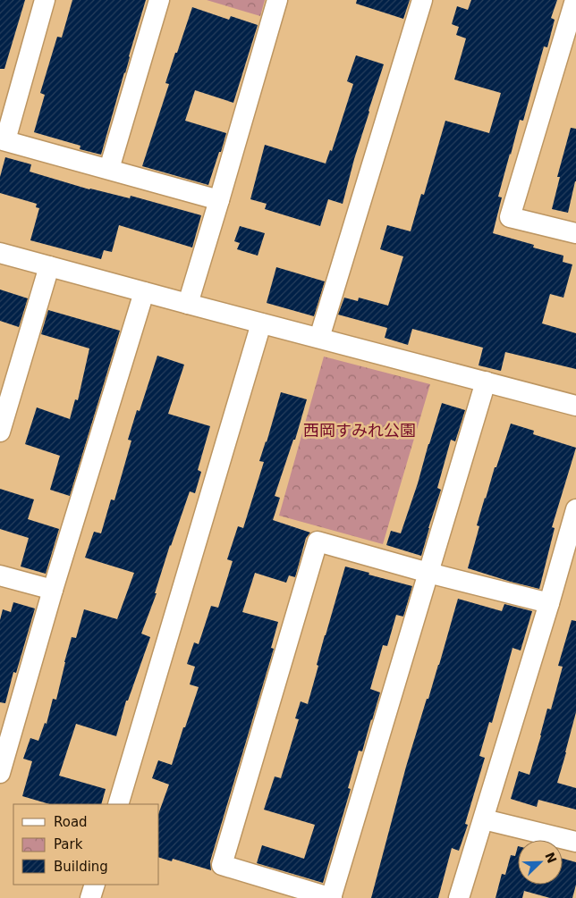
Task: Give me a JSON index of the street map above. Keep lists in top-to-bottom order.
{
  "parks": ["西岡すみれ公園"],
  "legend": ["Road", "Park", "Building"],
  "north": "top right"
}
